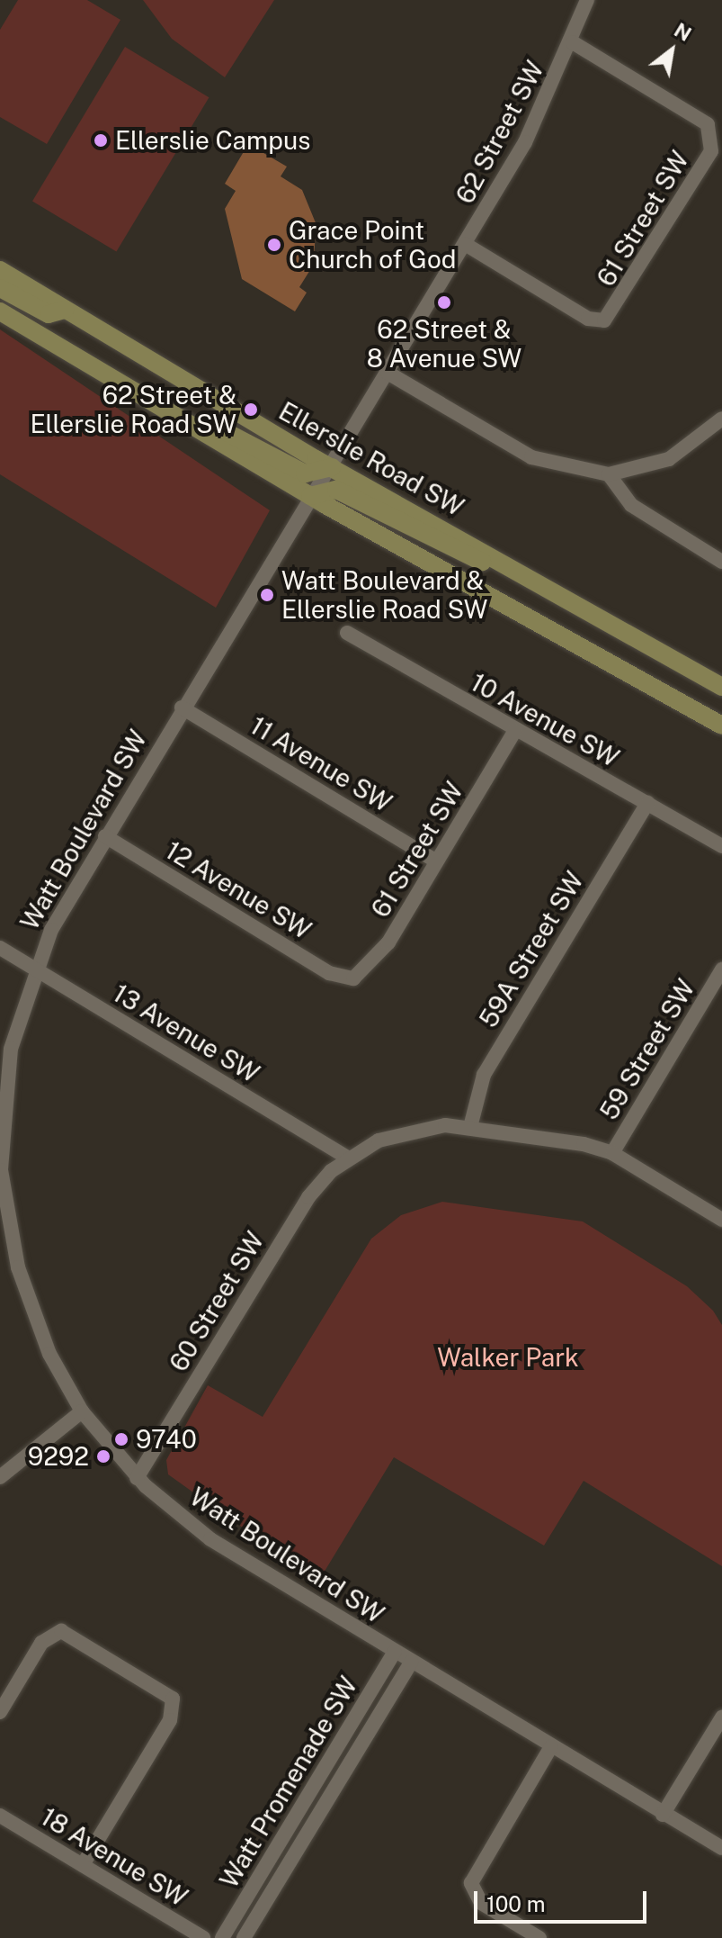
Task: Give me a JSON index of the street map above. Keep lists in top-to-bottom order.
{
  "streets": {
    "main road": ["Ellerslie Road SW"],
    "street": [
      "62 Street SW",
      "61 Street SW",
      "10 Avenue SW",
      "11 Avenue SW",
      "Watt Boulevard SW",
      "12 Avenue SW",
      "59A Street SW",
      "13 Avenue SW",
      "59 Street SW",
      "60 Street SW",
      "Watt Promenade SW",
      "18 Avenue SW"
    ]
  },
  "crossings": [
    ["62 Street SW", "61 Street SW"],
    ["62 Street SW", "Ellerslie Road SW"],
    ["62 Street SW", "Watt Boulevard SW"],
    ["61 Street SW", "10 Avenue SW"],
    ["61 Street SW", "11 Avenue SW"],
    ["61 Street SW", "12 Avenue SW"],
    ["Ellerslie Road SW", "Watt Boulevard SW"],
    ["10 Avenue SW", "59A Street SW"],
    ["11 Avenue SW", "Watt Boulevard SW"],
    ["Watt Boulevard SW", "12 Avenue SW"],
    ["Watt Boulevard SW", "13 Avenue SW"],
    ["Watt Boulevard SW", "60 Street SW"],
    ["Watt Boulevard SW", "Watt Promenade SW"],
    ["13 Avenue SW", "60 Street SW"]
  ],
  "parks": ["Walker Park"],
  "places": [
    "Ellerslie Campus",
    "Grace Point Church of God",
    "62 Street & 8 Avenue SW",
    "62 Street & Ellerslie Road SW",
    "Watt Boulevard & Ellerslie Road SW",
    "9740",
    "9292"
  ],
  "scale_bar": "100 m",
  "north": "top right"
}
